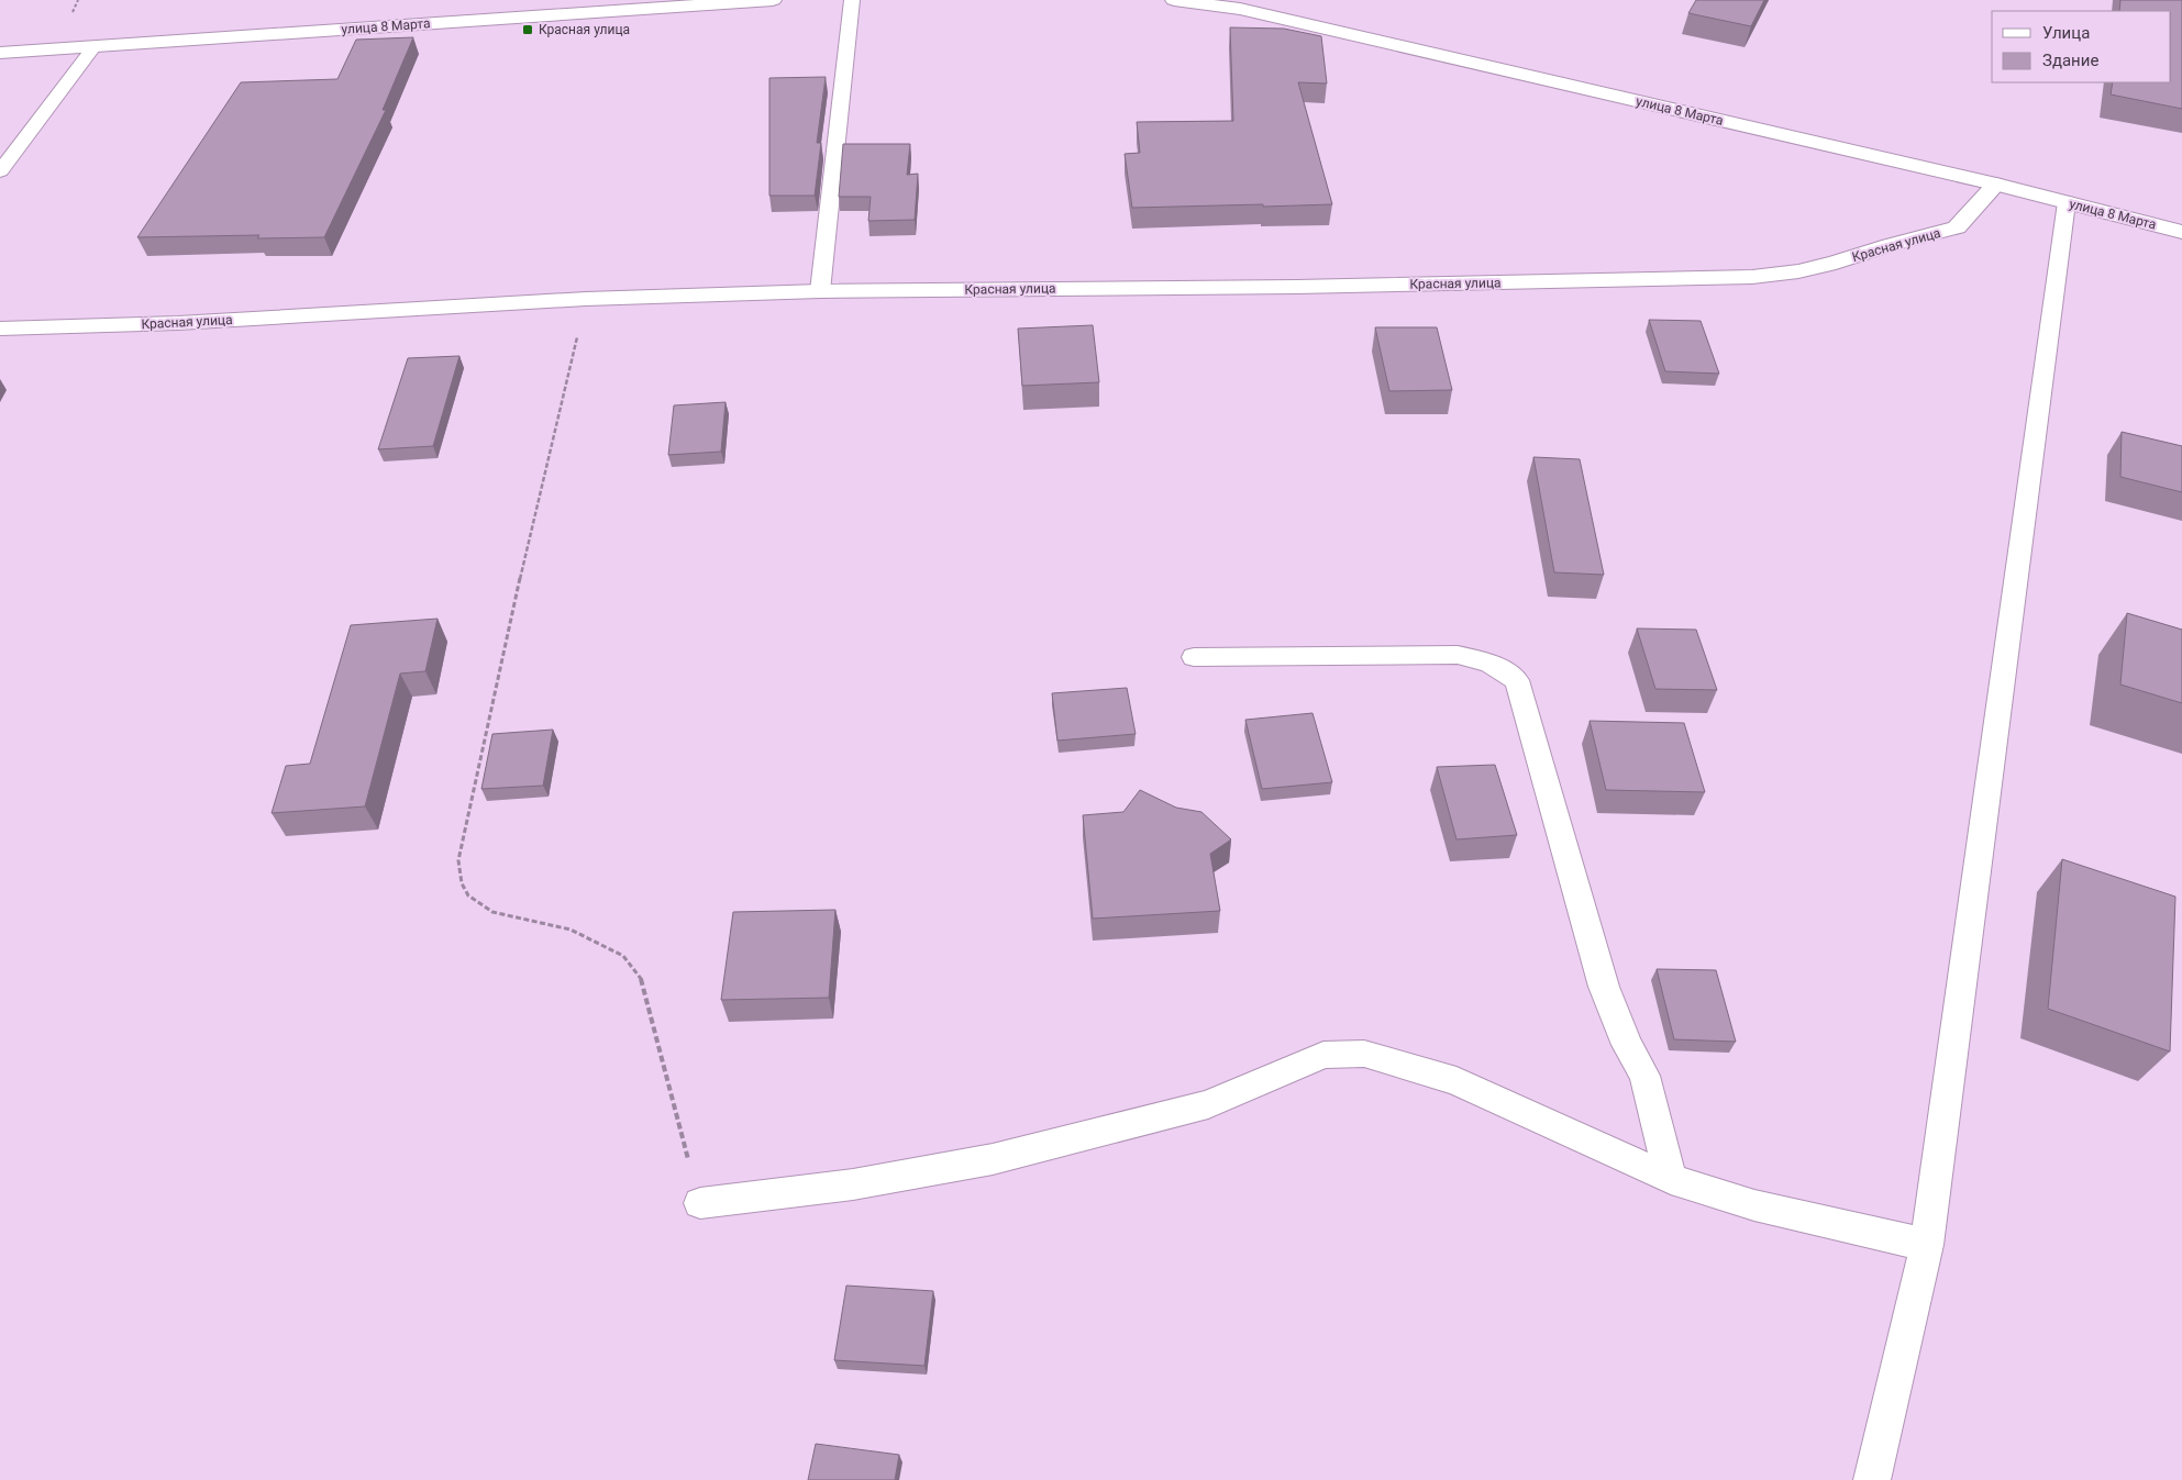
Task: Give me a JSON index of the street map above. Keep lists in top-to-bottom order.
{
  "streets": {
    "main road": ["улица 8 Марта", "Красная улица"]
  },
  "crossings": [
    ["улица 8 Марта", "Красная улица"]
  ],
  "places": {
    "transit": ["Красная улица"]
  },
  "legend": ["Улица", "Здание"]
}
